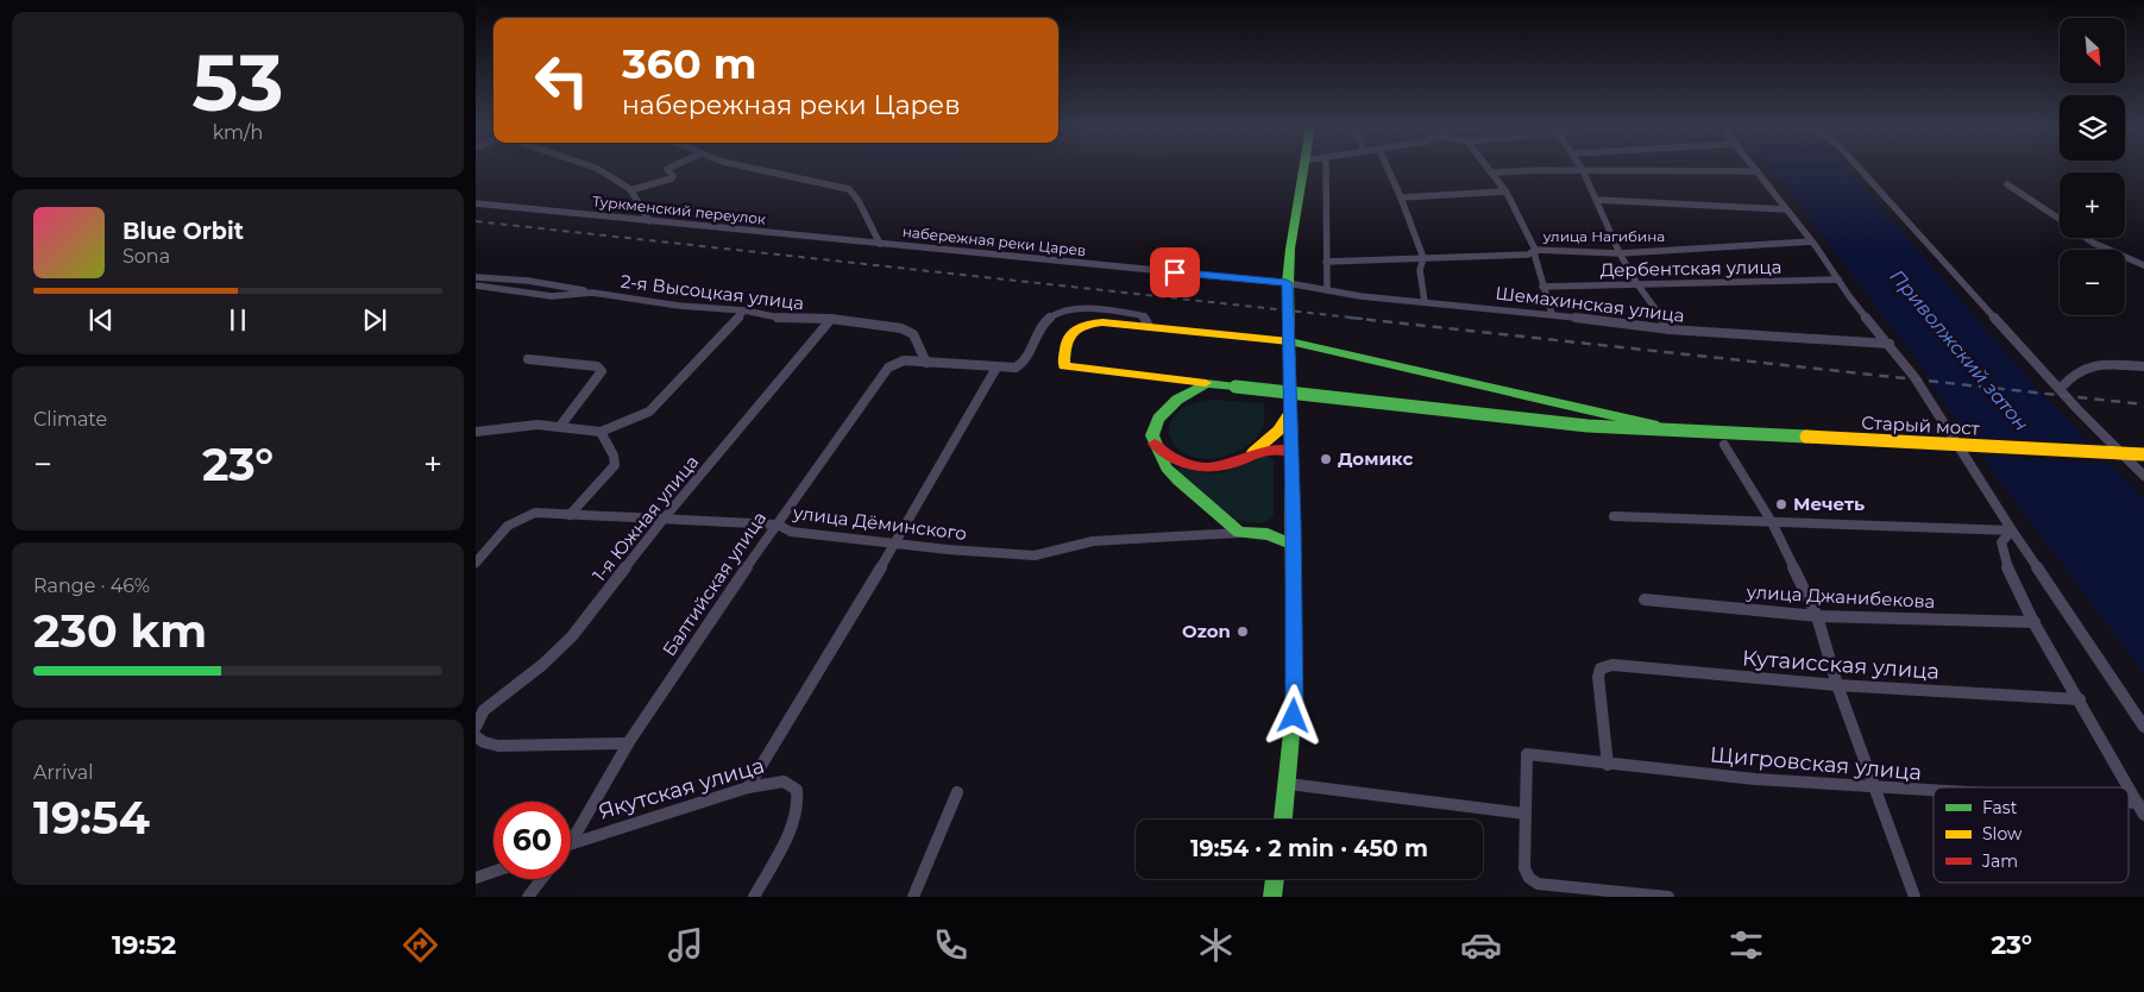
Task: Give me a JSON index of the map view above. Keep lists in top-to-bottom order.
{
  "streets": {
    "main road": ["Старый мост"],
    "street": [
      "Туркменский переулок",
      "улица Нагибина",
      "набережная реки Царев",
      "Дербентская улица",
      "2-я Высоцкая улица",
      "Шемахинская улица",
      "1-я Южная улица",
      "улица Дёминского",
      "Балтийская улица",
      "улица Джанибекова",
      "Кутаисская улица",
      "Щигровская улица",
      "Якутская улица"
    ]
  },
  "crossings": [
    ["Туркменский переулок", "набережная реки Царев"],
    ["набережная реки Царев", "Шемахинская улица"],
    ["2-я Высоцкая улица", "1-я Южная улица"],
    ["2-я Высоцкая улица", "Балтийская улица"],
    ["1-я Южная улица", "улица Дёминского"],
    ["улица Дёминского", "Балтийская улица"],
    ["Балтийская улица", "Якутская улица"],
    ["Кутаисская улица", "Щигровская улица"]
  ],
  "water": ["Приволжский затон"],
  "places": ["Домикс", "Мечеть", "Ozon"],
  "legend": ["Fast", "Slow", "Jam"],
  "north": "bottom right",
  "page": {
    "tile": [
      ["53", "km/h"],
      "Climate",
      ["Range · 46%", "230 km"],
      ["Arrival", "19:54"]
    ],
    "map_buttons": ["+", "−"],
    "turn": ["360 m", "набережная реки Царев"],
    "song": ["Blue Orbit", "Sona"],
    "heat": ["−", "23°", "+"],
    "limit": "60",
    "trip": "19:54 · 2 min · 450 m",
    "tabs": ["19:52", "23°"]
  }
}
